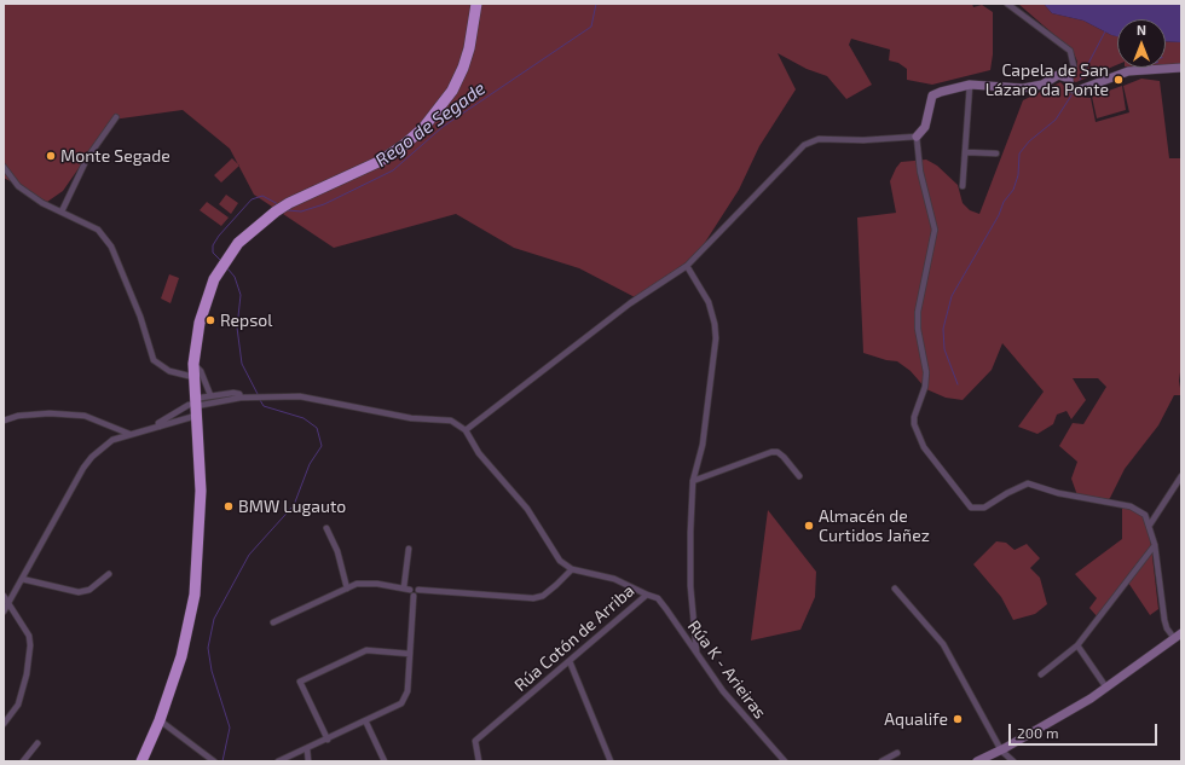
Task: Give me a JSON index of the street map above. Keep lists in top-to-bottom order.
{
  "streets": {
    "street": ["Rúa Cotón de Arriba", "Rúa K - Arieiras"]
  },
  "crossings": [
    ["Rúa Cotón de Arriba", "Rúa K - Arieiras"]
  ],
  "water": ["Rego de Segade"],
  "places": [
    "Capela de San Lázaro da Ponte",
    "Monte Segade",
    "Repsol",
    "BMW Lugauto",
    "Almacén de Curtidos Jañez",
    "Aqualife"
  ],
  "scale_bar": "200 m",
  "north": "top"
}
